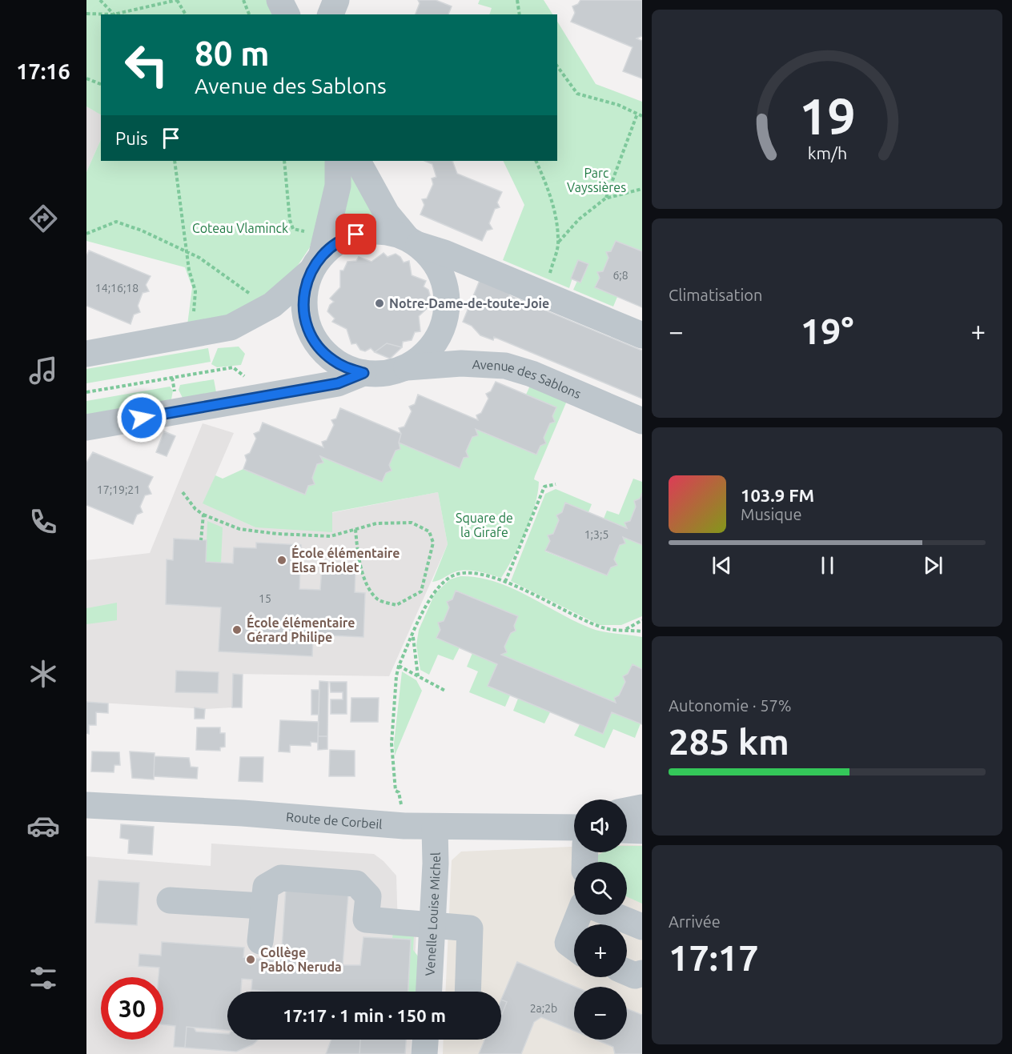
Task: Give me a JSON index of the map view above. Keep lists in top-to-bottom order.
{
  "streets": {
    "street": ["Avenue des Sablons", "Route de Corbeil", "Venelle Louise Michel"]
  },
  "crossings": [
    ["Route de Corbeil", "Venelle Louise Michel"]
  ],
  "parks": ["Parc Vayssières", "Coteau Vlaminck", "Square de la Girafe"],
  "places": [
    "Notre-Dame-de-toute-Joie",
    "École élémentaire Elsa Triolet",
    "École élémentaire Gérard Philipe",
    "Collège Pablo Neruda"
  ],
  "house_numbers": [
    "6;8",
    "14;16;18",
    "17;19;21",
    "1;3;5",
    "15",
    "2a;2b"
  ],
  "page": {
    "tabs": "17:16",
    "turn": ["80 m", "Avenue des Sablons"],
    "then": "Puis",
    "tile": [
      "Climatisation",
      ["Autonomie · 57%", "285 km"],
      ["Arrivée", "17:17"]
    ],
    "heat": ["−", "19°", "+"],
    "song": ["103.9 FM", "Musique"],
    "map_buttons": ["+", "−"],
    "limit": "30",
    "trip": "17:17 · 1 min · 150 m",
    "gauge": ["19", "km/h"]
  }
}
